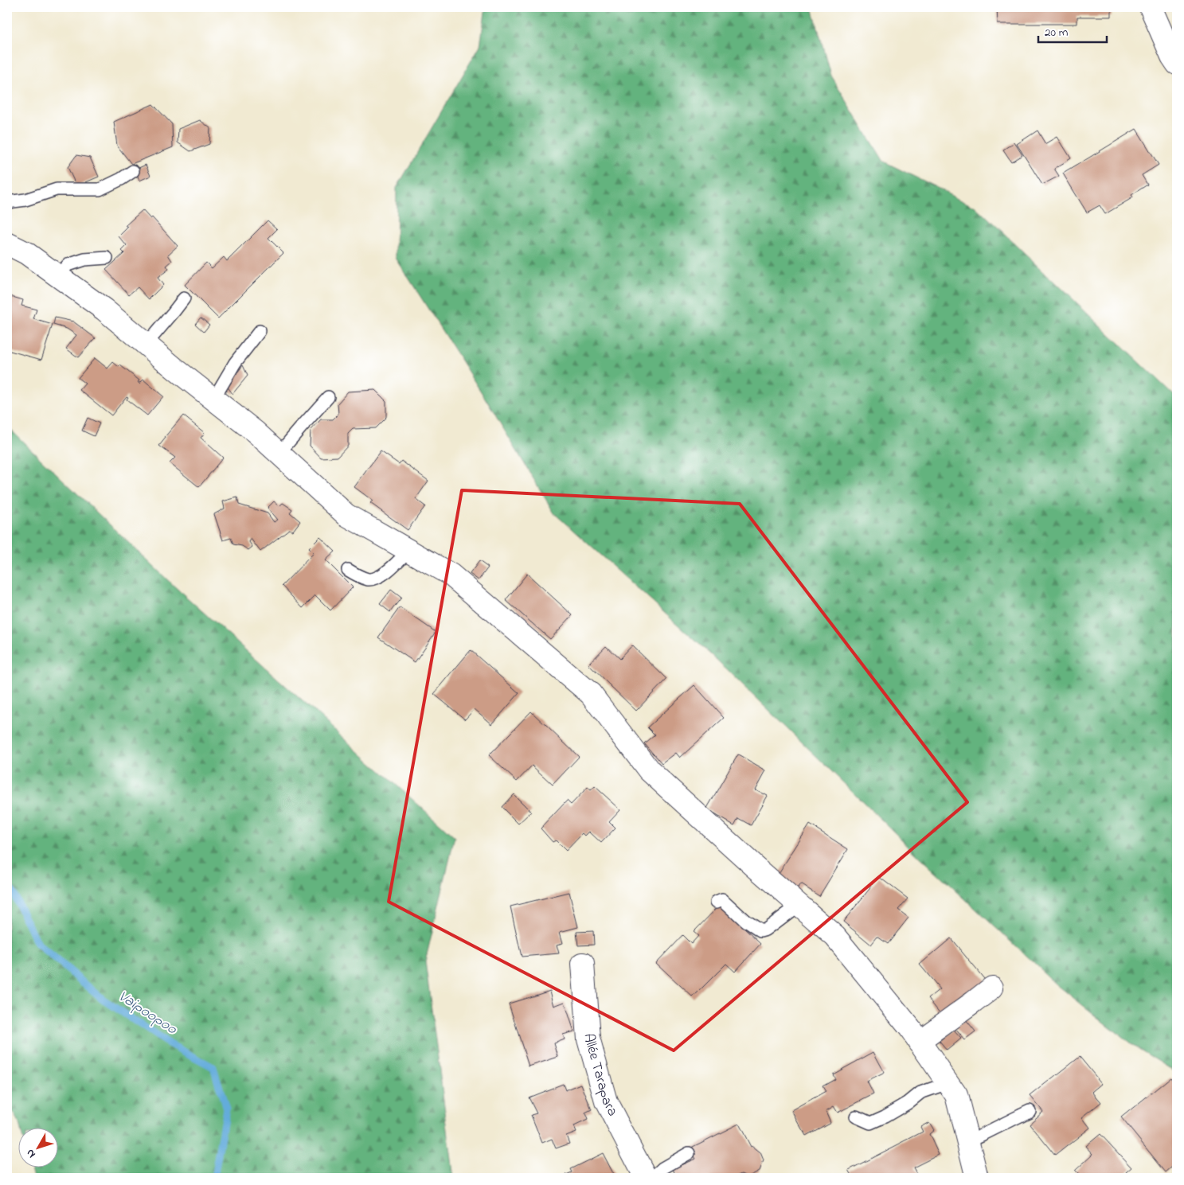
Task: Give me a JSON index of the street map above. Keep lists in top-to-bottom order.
{
  "streets": {
    "main road": ["Allée Tarapara"]
  },
  "water": ["Vaipoopoo"],
  "scale_bar": "20 m",
  "north": "bottom left"
}
